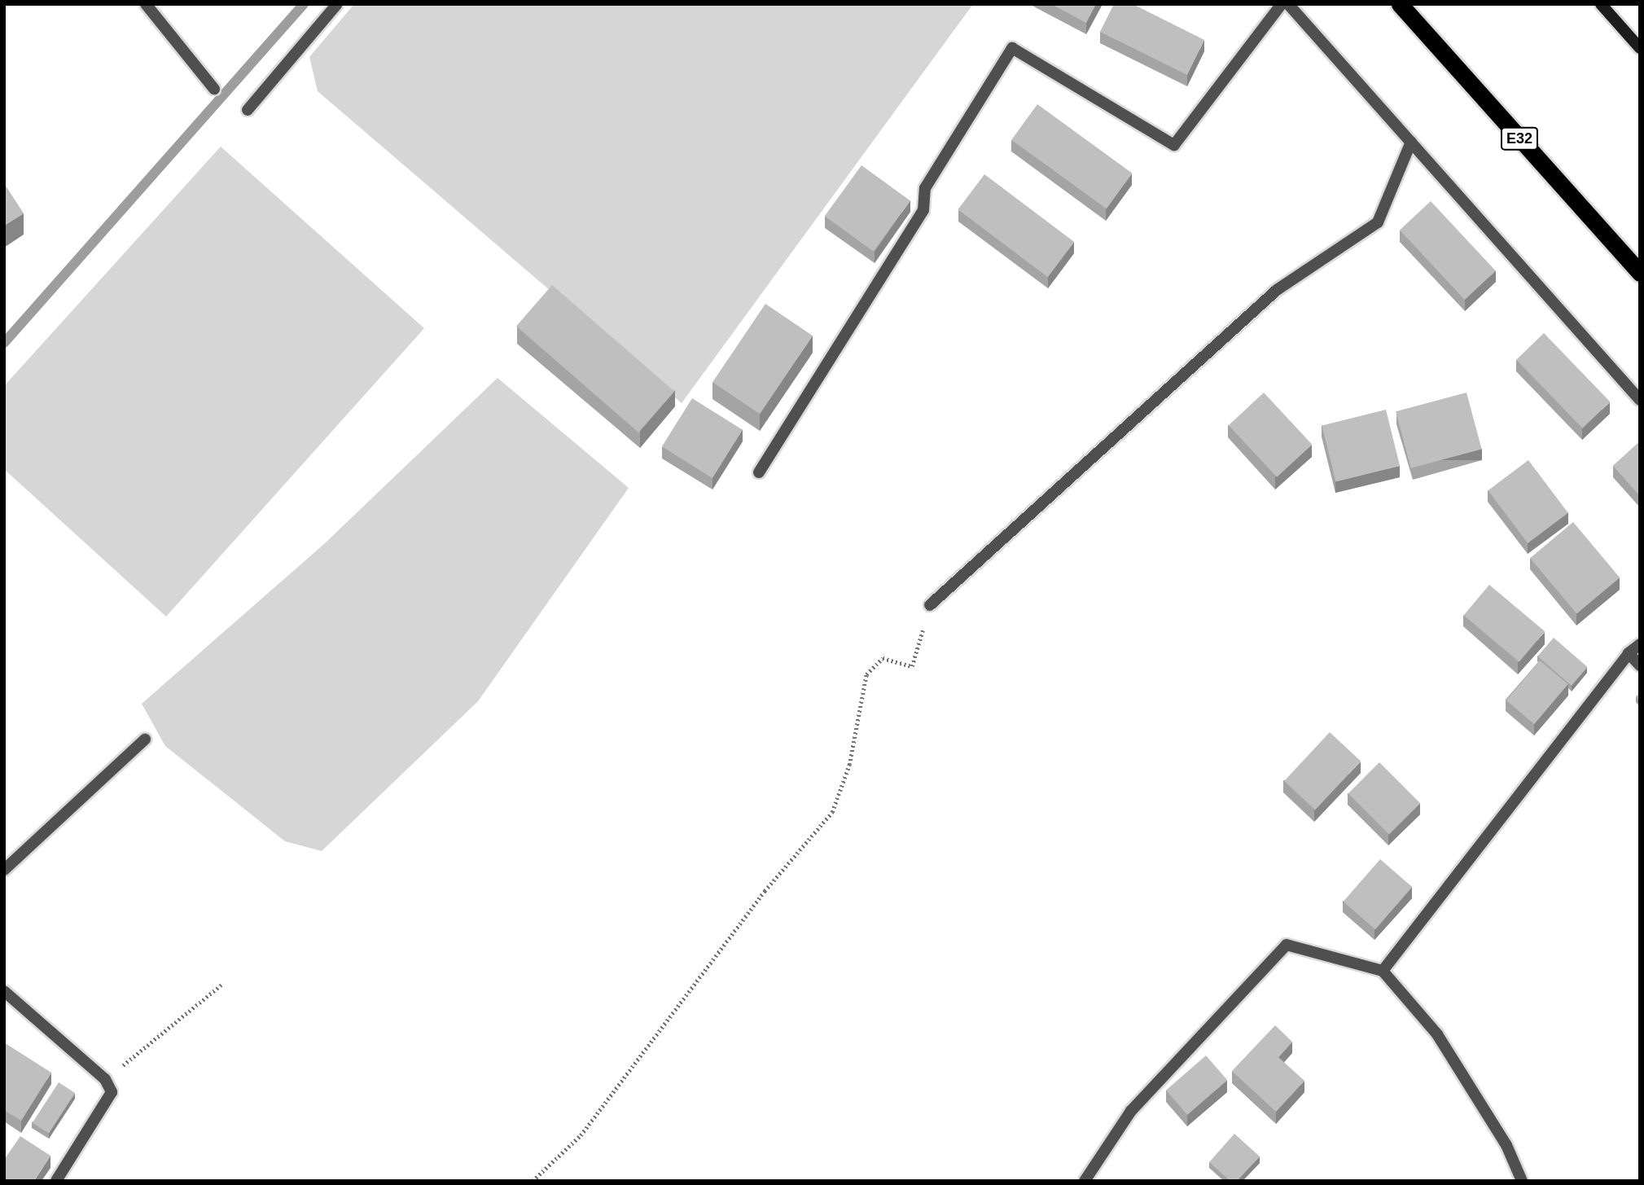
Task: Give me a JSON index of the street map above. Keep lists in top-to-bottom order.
{
  "streets": {
    "highway": ["E32"]
  }
}
